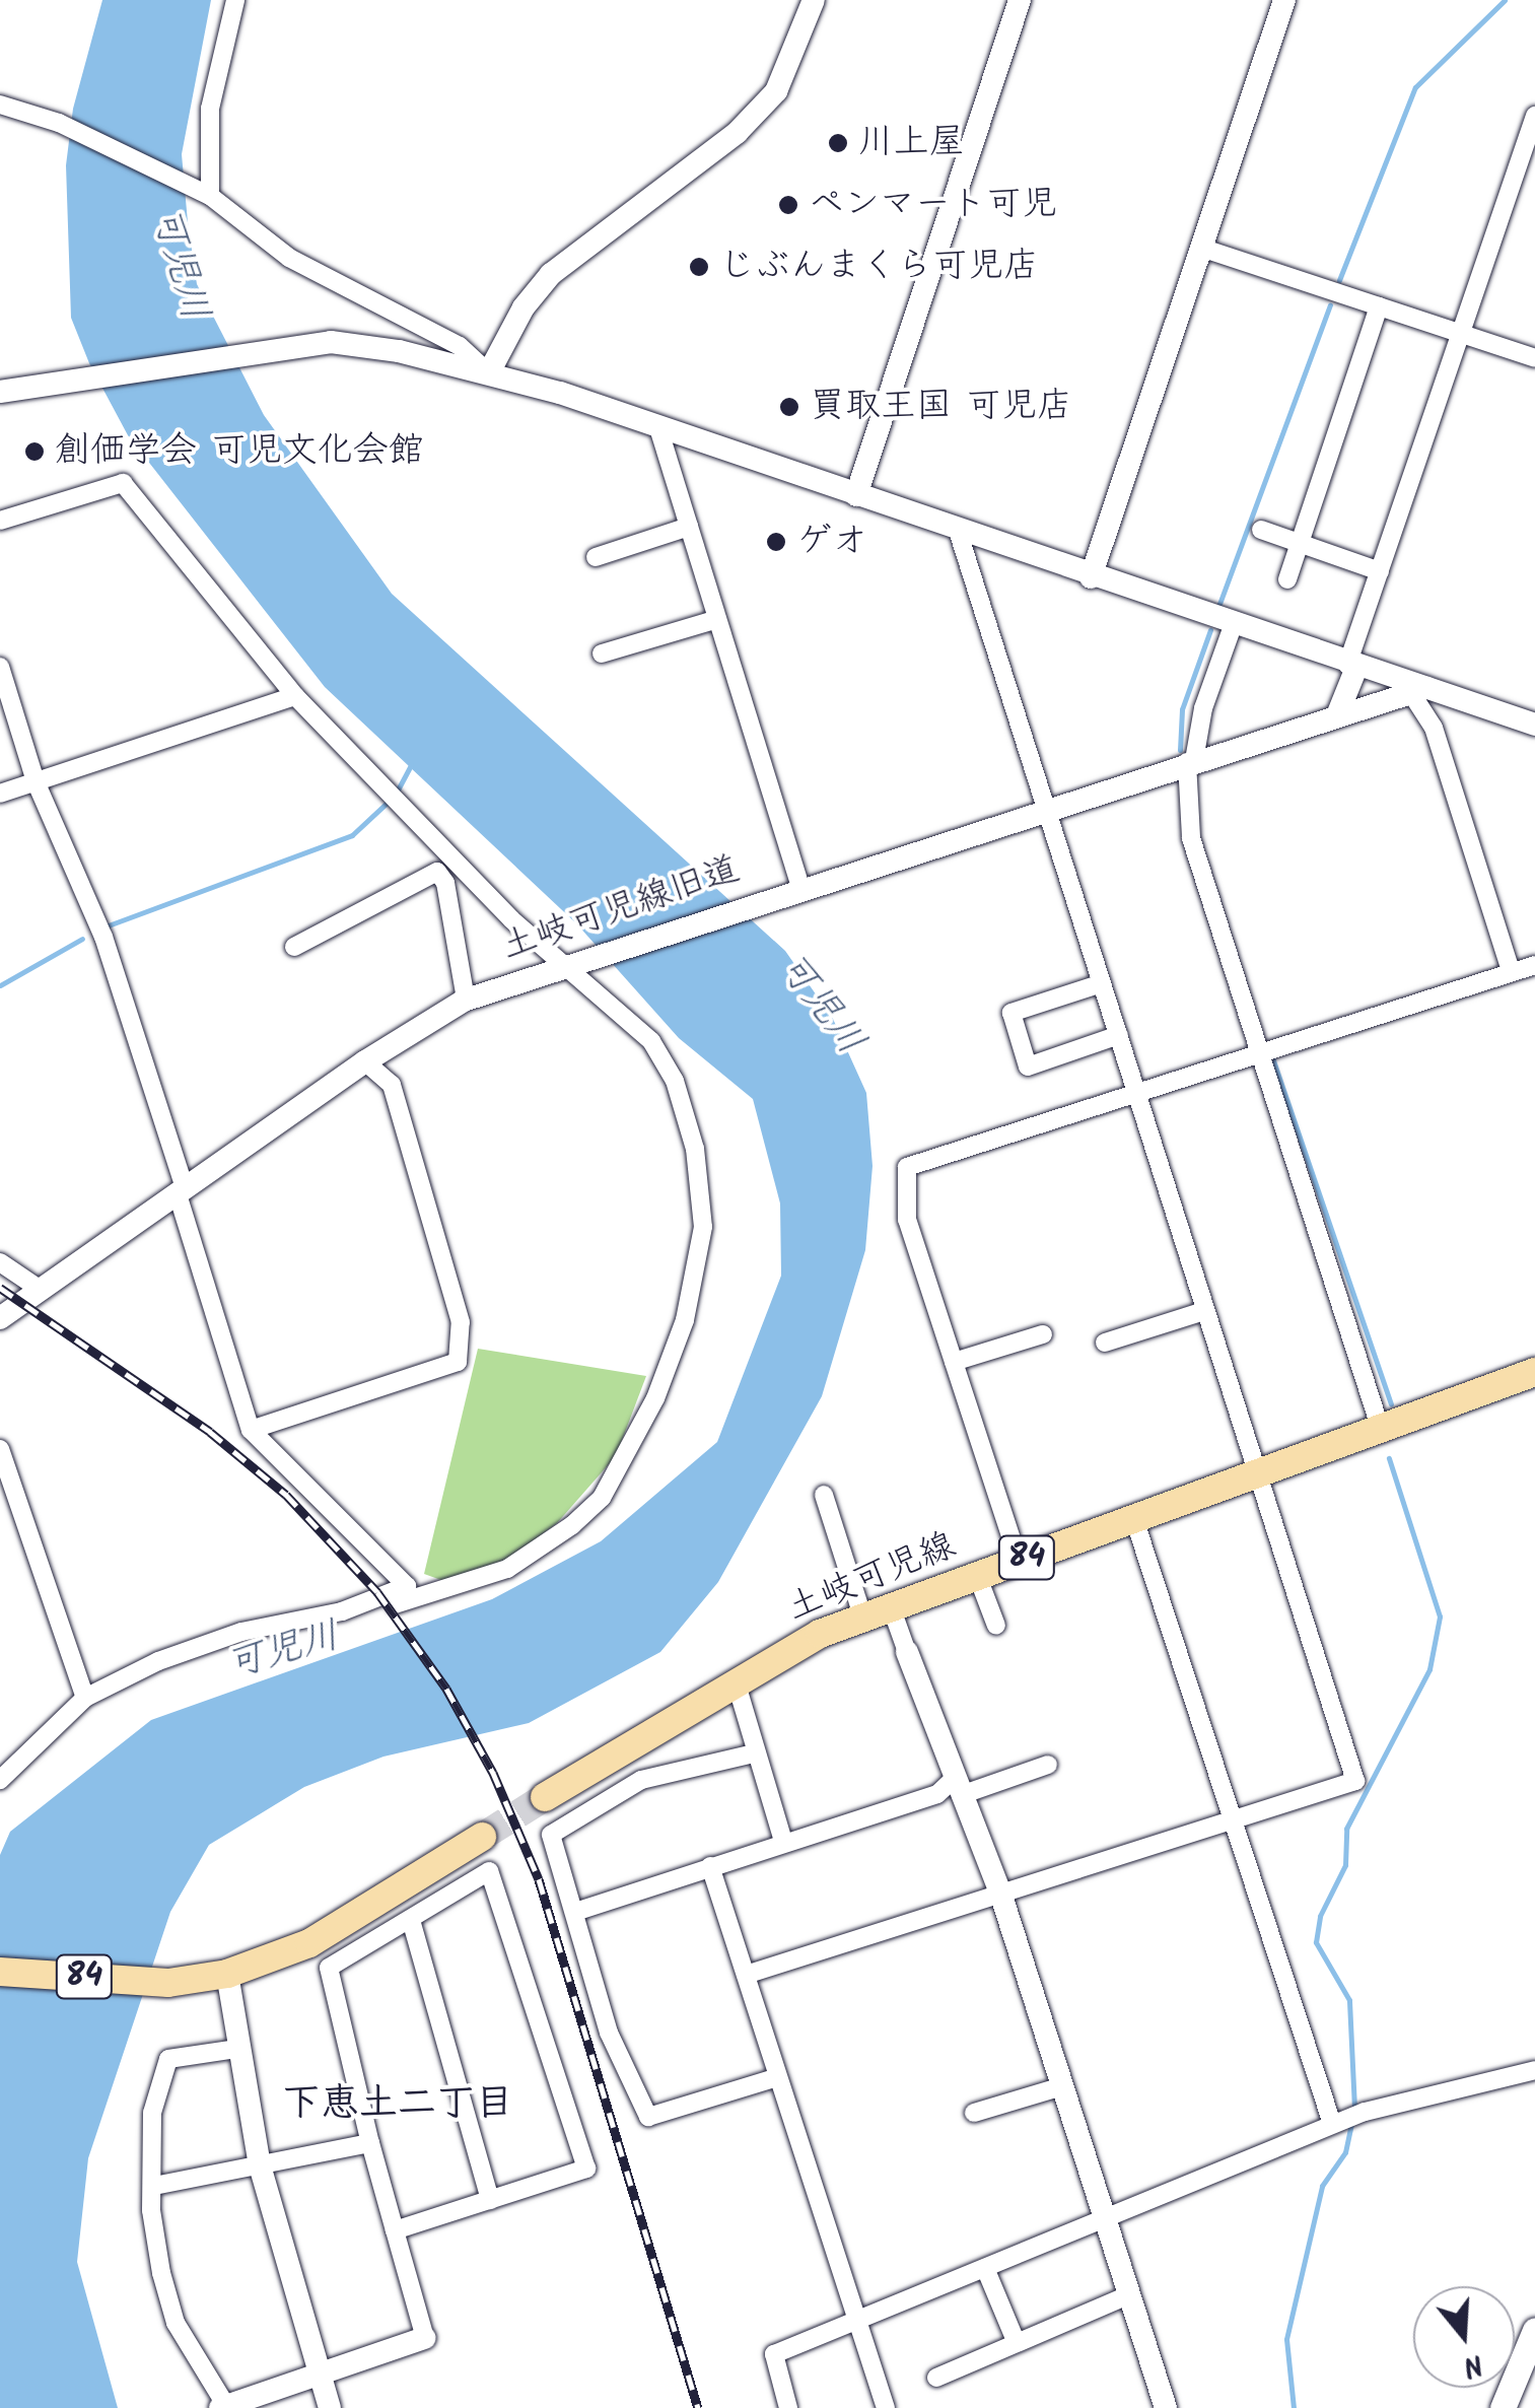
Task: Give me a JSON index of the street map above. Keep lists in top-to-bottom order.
{
  "streets": {
    "main road": ["84", "土岐可児線"],
    "street": ["土岐可児線旧道"]
  },
  "districts": ["下恵土二丁目"],
  "water": ["可児川"],
  "places": [
    "川上屋",
    "ペンマート可児",
    "じぶんまくら可児店",
    "買取王国 可児店",
    "創価学会 可児文化会館",
    "ゲオ"
  ],
  "north": "bottom"
}
